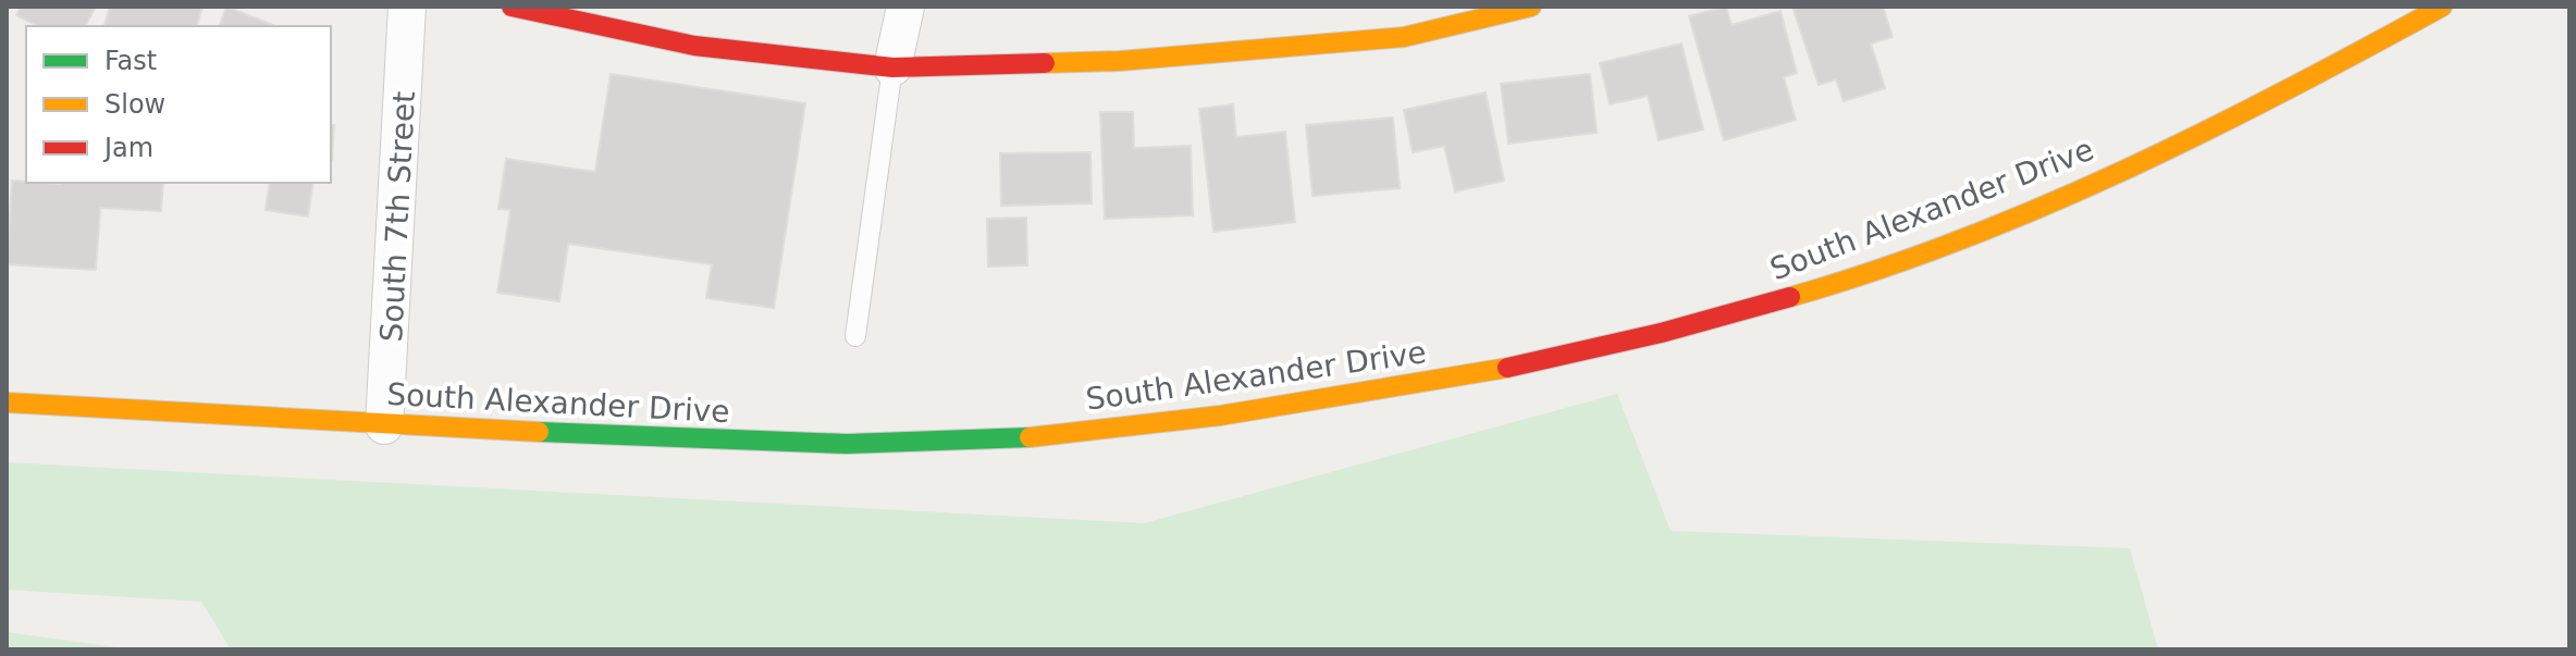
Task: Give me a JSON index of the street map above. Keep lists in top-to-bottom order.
{
  "streets": {
    "main road": ["South Alexander Drive"],
    "street": ["South 7th Street"]
  },
  "crossings": [
    ["South Alexander Drive", "South 7th Street"]
  ],
  "legend": ["Fast", "Slow", "Jam"]
}
